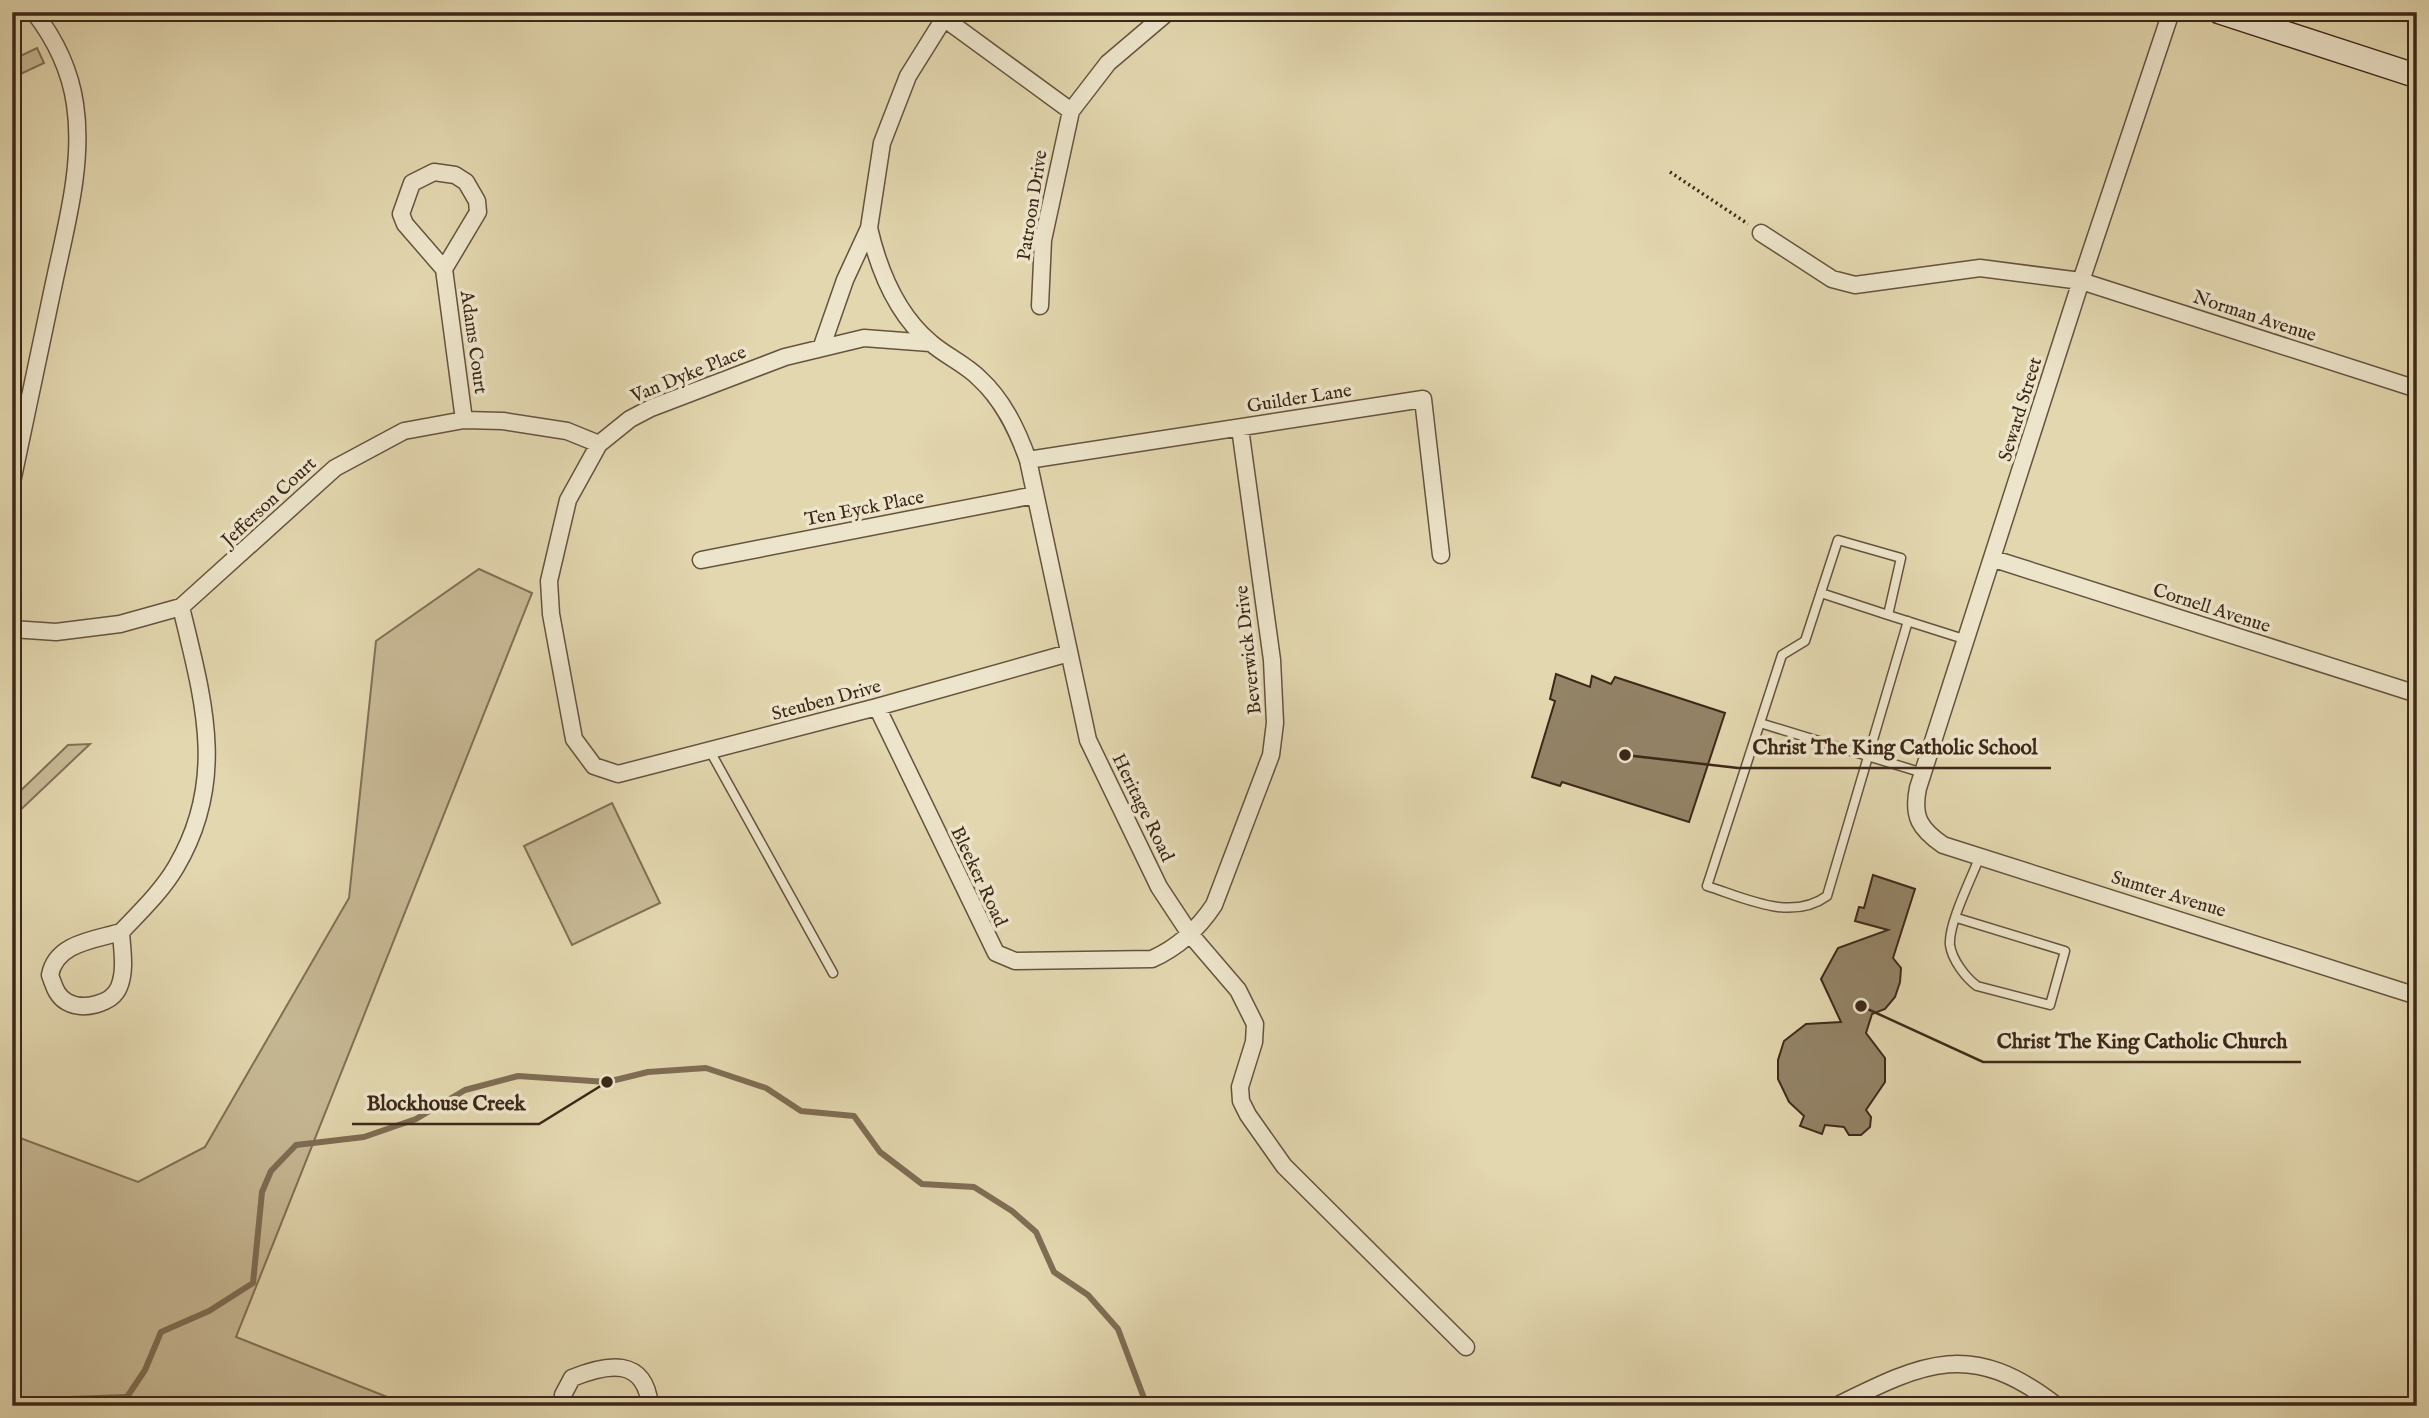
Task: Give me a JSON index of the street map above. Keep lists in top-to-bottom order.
{
  "streets": {
    "street": [
      "Patroon Drive",
      "Norman Avenue",
      "Adams Court",
      "Van Dyke Place",
      "Guilder Lane",
      "Seward Street",
      "Jefferson Court",
      "Ten Eyck Place",
      "Cornell Avenue",
      "Beverwick Drive",
      "Steuben Drive",
      "Heritage Road",
      "Bleeker Road",
      "Sumter Avenue"
    ]
  },
  "crossings": [
    ["Norman Avenue", "Seward Street"],
    ["Adams Court", "Jefferson Court"],
    ["Van Dyke Place", "Jefferson Court"],
    ["Van Dyke Place", "Steuben Drive"],
    ["Van Dyke Place", "Heritage Road"],
    ["Guilder Lane", "Beverwick Drive"],
    ["Guilder Lane", "Heritage Road"],
    ["Seward Street", "Cornell Avenue"],
    ["Seward Street", "Sumter Avenue"],
    ["Ten Eyck Place", "Heritage Road"],
    ["Beverwick Drive", "Heritage Road"],
    ["Beverwick Drive", "Bleeker Road"],
    ["Steuben Drive", "Heritage Road"],
    ["Steuben Drive", "Bleeker Road"],
    ["Heritage Road", "Bleeker Road"]
  ],
  "places": ["Christ The King Catholic School", "Christ The King Catholic Church", "Blockhouse Creek"]
}
